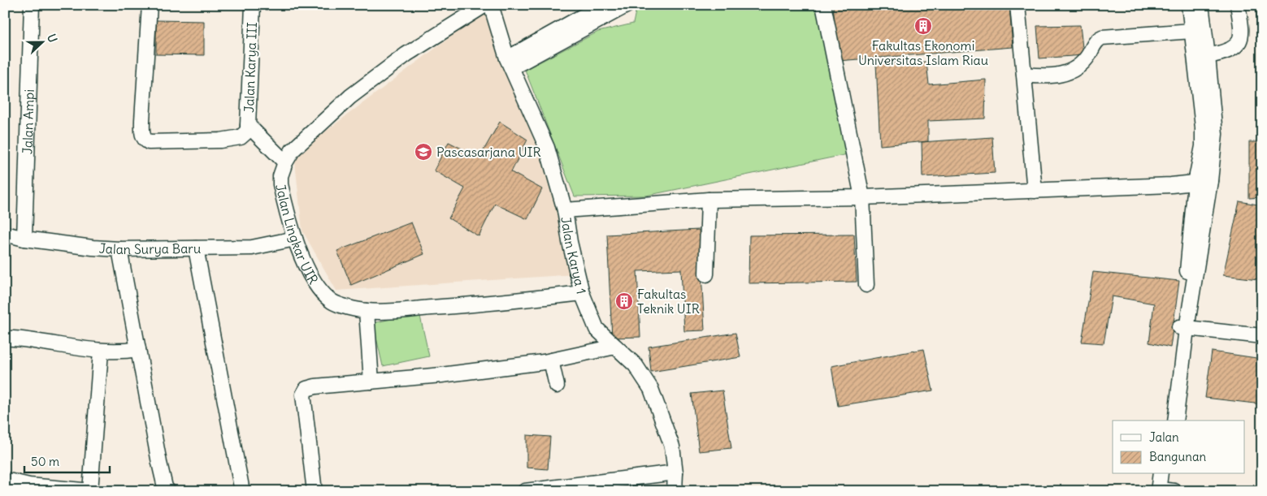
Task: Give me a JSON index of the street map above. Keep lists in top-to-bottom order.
{
  "streets": {
    "street": [
      "Jalan Karya III",
      "Jalan Ampi",
      "Jalan Lingkar UIR",
      "Jalan Surya Baru",
      "Jalan Karya 1"
    ]
  },
  "crossings": [
    ["Jalan Karya III", "Jalan Lingkar UIR"],
    ["Jalan Ampi", "Jalan Surya Baru"],
    ["Jalan Lingkar UIR", "Jalan Surya Baru"],
    ["Jalan Lingkar UIR", "Jalan Karya 1"]
  ],
  "places": {
    "building": ["Fakultas Ekonomi Universitas Islam Riau", "Fakultas Teknik UIR"],
    "school or university": ["Pascasarjana UIR"]
  },
  "legend": ["Jalan", "Bangunan"],
  "scale_bar": "50 m",
  "north": "right"
}
